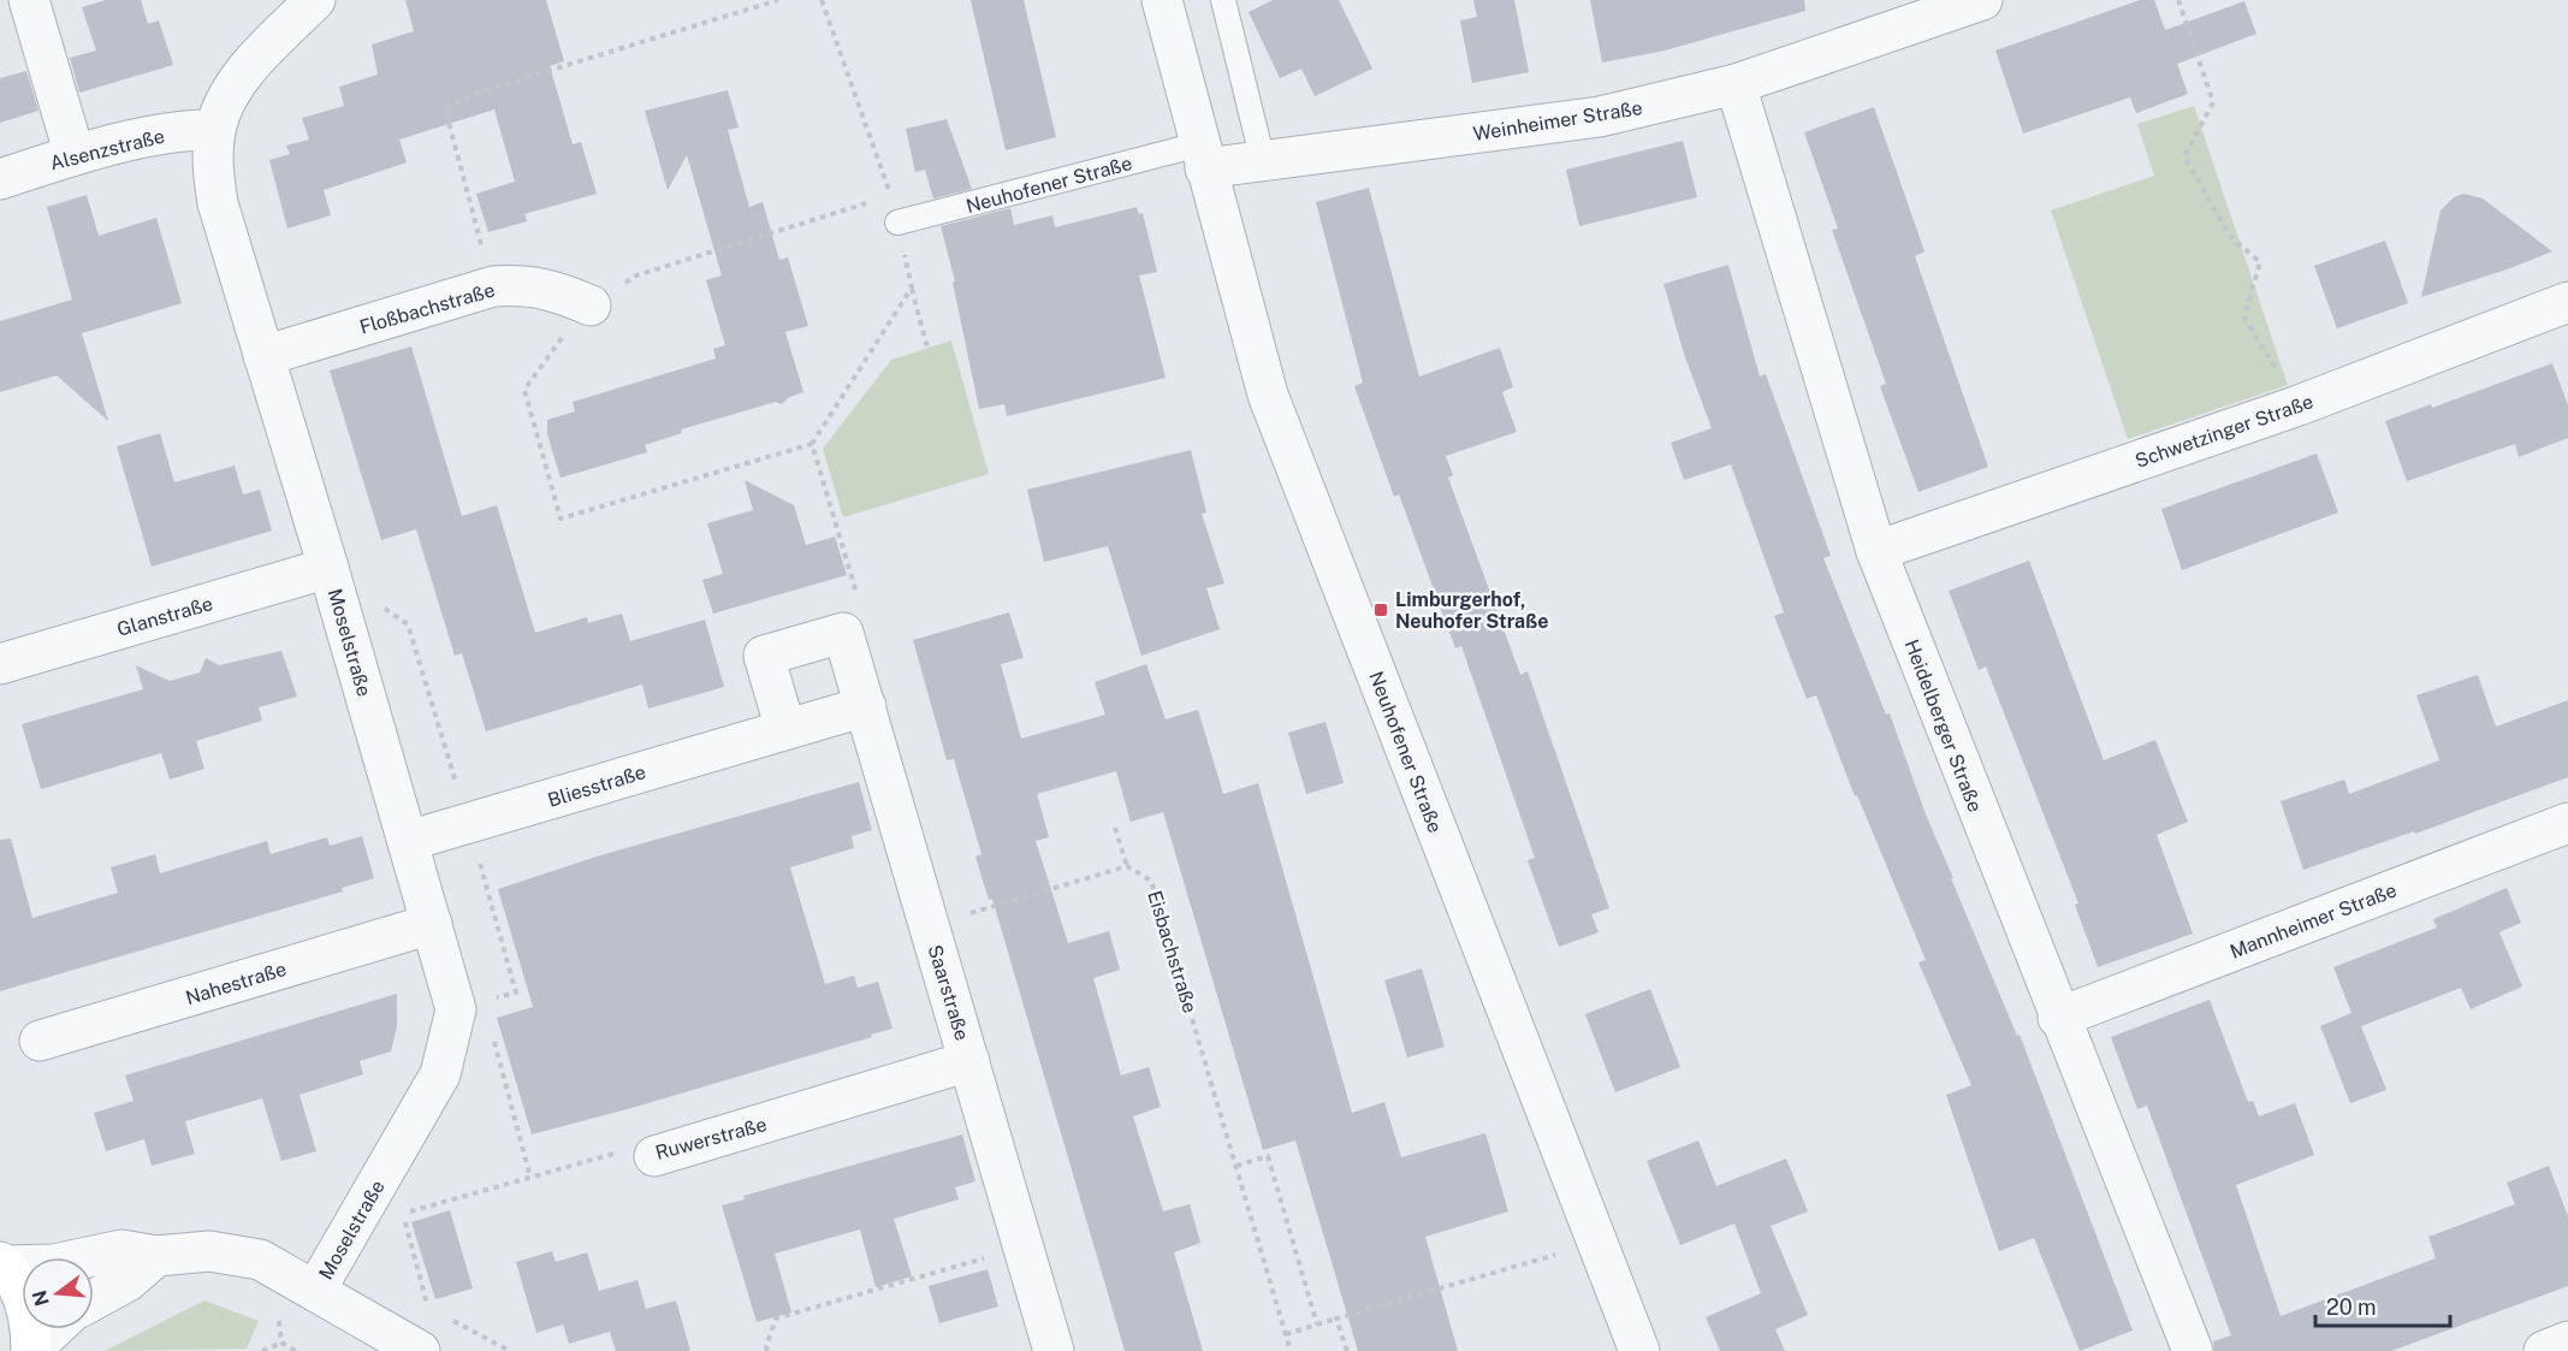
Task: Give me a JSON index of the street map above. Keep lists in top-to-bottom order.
{
  "streets": {
    "street": [
      "Weinheimer Straße",
      "Alsenzstraße",
      "Neuhofener Straße",
      "Floßbachstraße",
      "Schwetzinger Straße",
      "Glanstraße",
      "Moselstraße",
      "Heidelberger Straße",
      "Bliesstraße",
      "Mannheimer Straße",
      "Nahestraße",
      "Saarstraße",
      "Ruwerstraße"
    ],
    "path": ["Eisbachstraße"]
  },
  "crossings": [
    ["Weinheimer Straße", "Neuhofener Straße"],
    ["Weinheimer Straße", "Heidelberger Straße"],
    ["Alsenzstraße", "Moselstraße"],
    ["Floßbachstraße", "Moselstraße"],
    ["Schwetzinger Straße", "Heidelberger Straße"],
    ["Glanstraße", "Moselstraße"],
    ["Moselstraße", "Bliesstraße"],
    ["Moselstraße", "Nahestraße"],
    ["Heidelberger Straße", "Mannheimer Straße"],
    ["Bliesstraße", "Saarstraße"],
    ["Saarstraße", "Ruwerstraße"]
  ],
  "places": {
    "transit": ["Limburgerhof, Neuhofer Straße"]
  },
  "scale_bar": "20 m",
  "north": "left"
}
